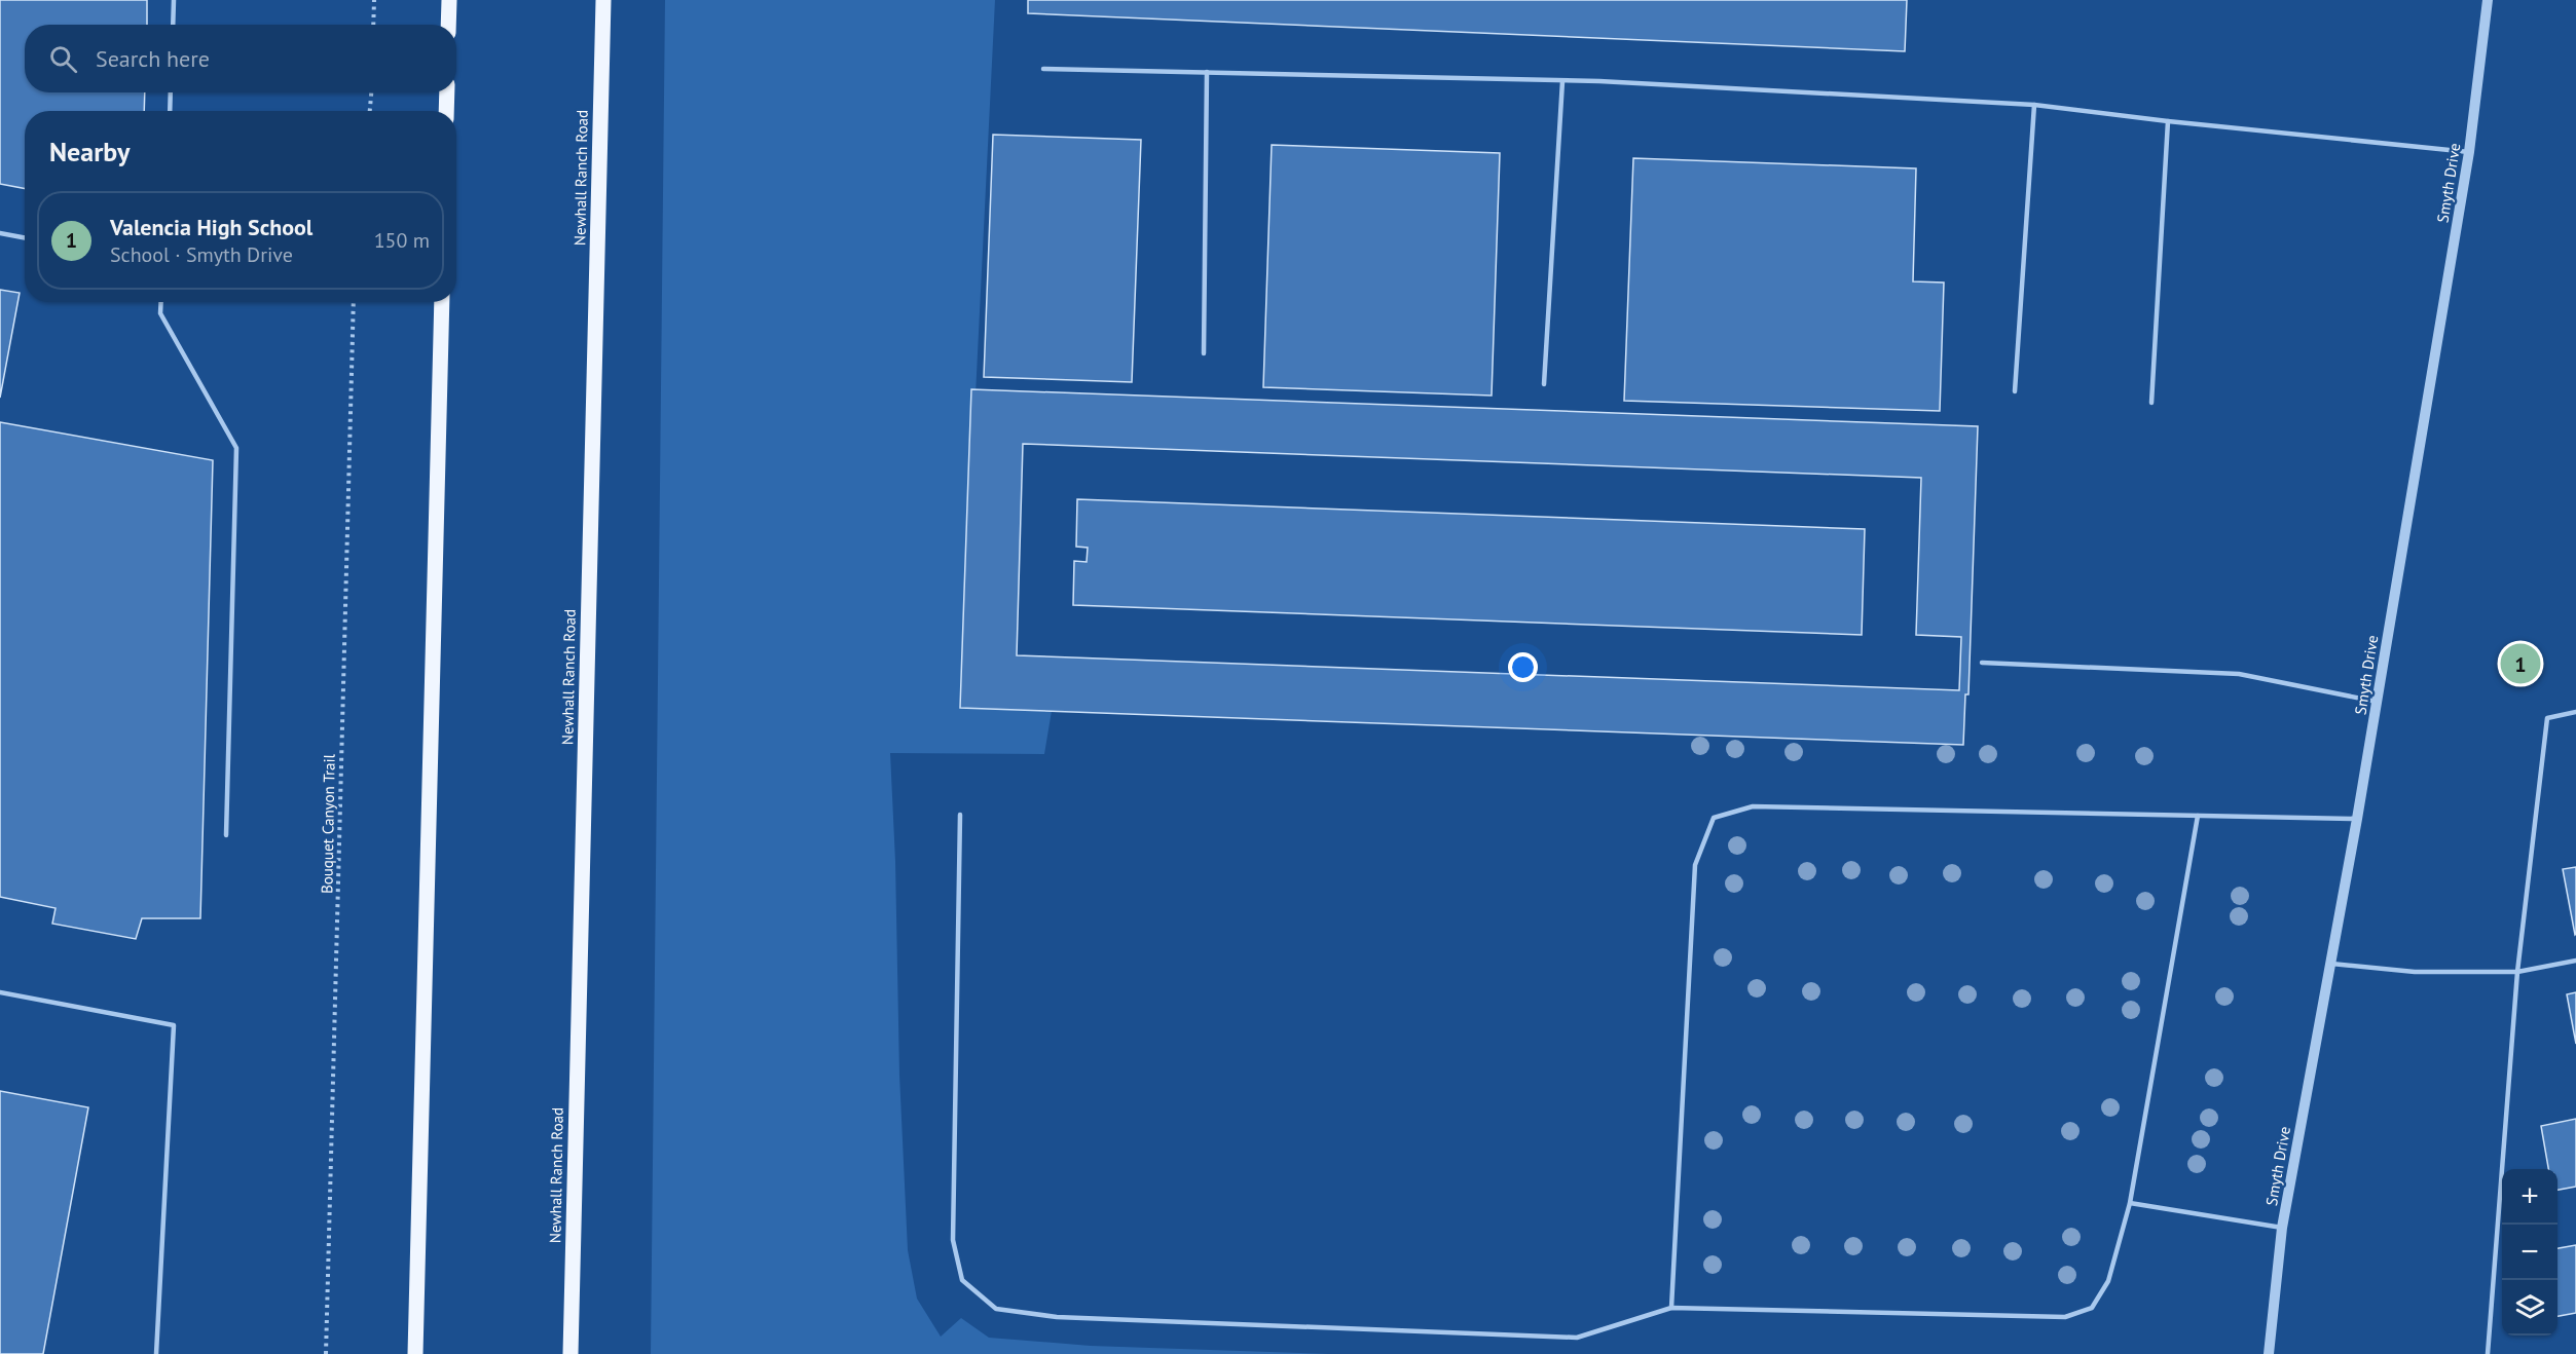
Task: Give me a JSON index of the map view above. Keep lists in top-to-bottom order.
{
  "streets": {
    "main road": ["Newhall Ranch Road"],
    "street": ["Smyth Drive"],
    "path": ["Bouquet Canyon Trail"]
  },
  "page": {
    "search": "Search here",
    "heading": "Nearby",
    "list": [
      {
        "mark": "1",
        "name": "Valencia High School",
        "note": "School · Smyth Drive",
        "value": "150 m"
      }
    ],
    "pins": "1",
    "map_buttons": ["+", "−"]
  }
}
